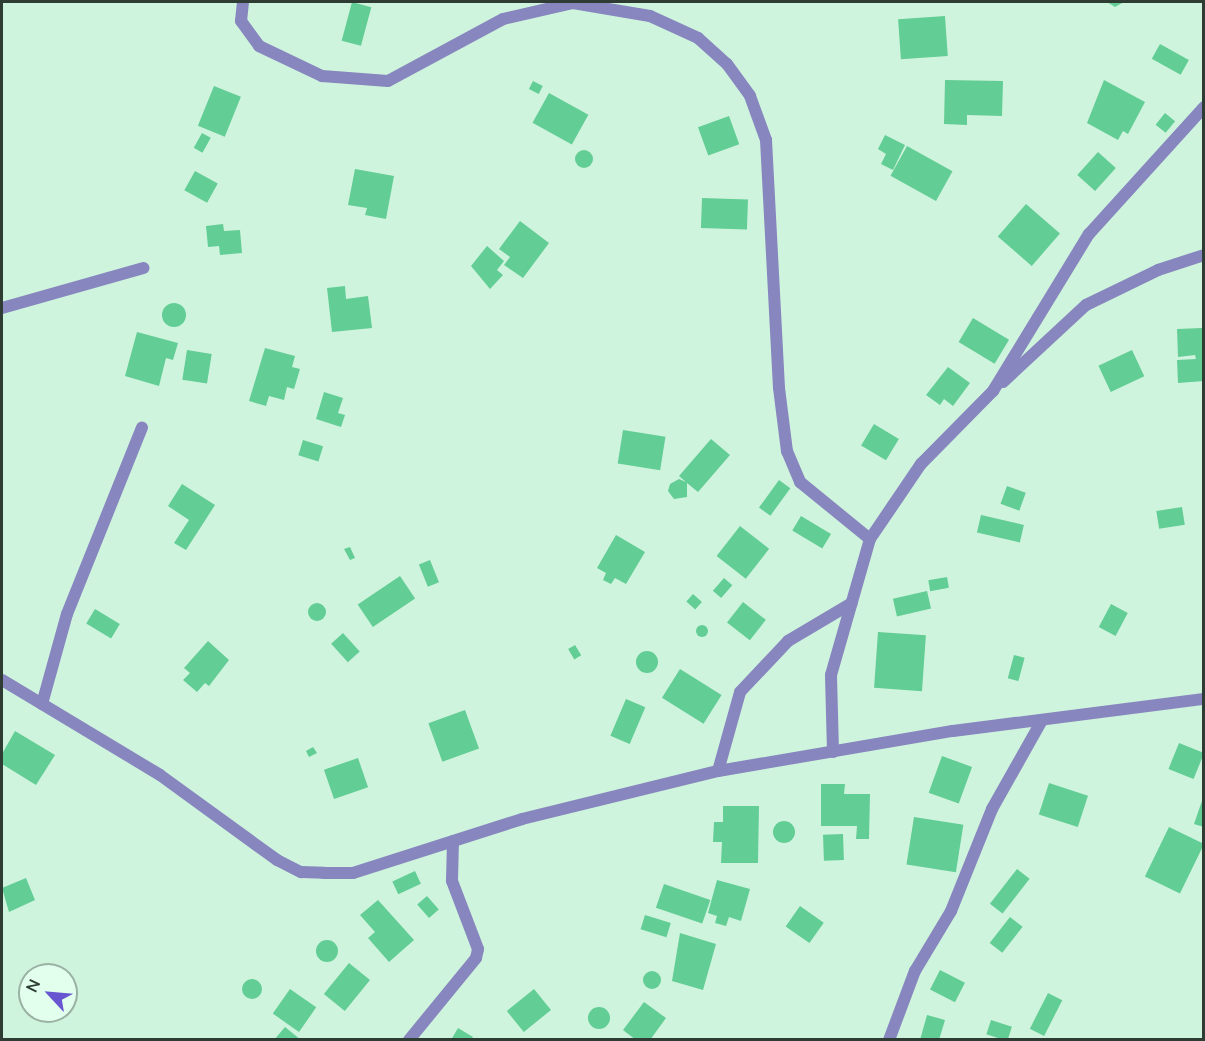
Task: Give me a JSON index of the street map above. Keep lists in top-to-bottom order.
{
  "north": "top left"
}
